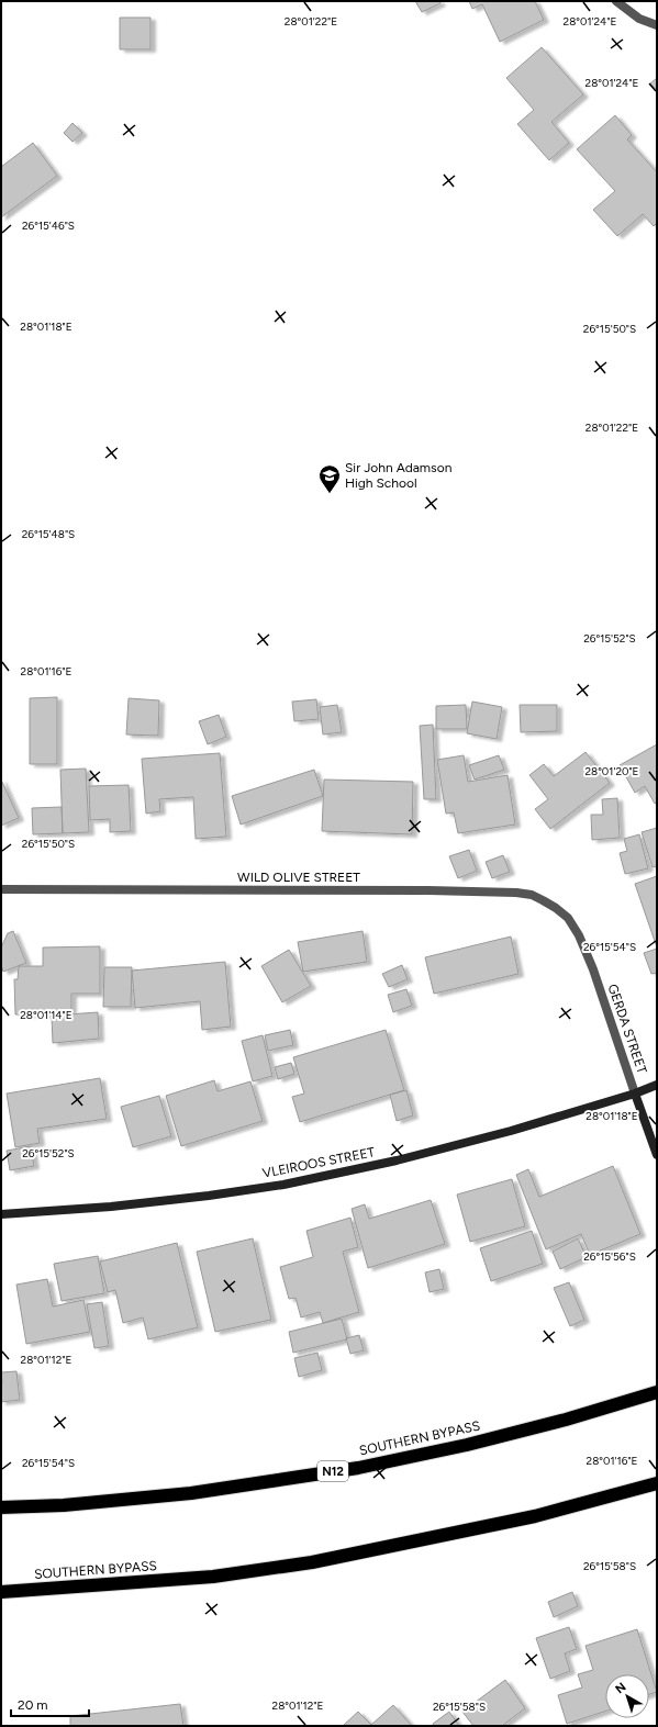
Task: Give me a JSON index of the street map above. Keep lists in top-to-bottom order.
{
  "streets": {
    "highway": ["SOUTHERN BYPASS", "N12"],
    "street": ["WILD OLIVE STREET", "GERDA STREET", "VLEIROOS STREET"]
  },
  "crossings": [
    ["WILD OLIVE STREET", "GERDA STREET"],
    ["GERDA STREET", "VLEIROOS STREET"]
  ],
  "places": {
    "school or university": ["Sir John Adamson High School"]
  },
  "scale_bar": "20 m",
  "north": "top left",
  "coordinates": [
    "28°01'22\"E",
    "28°01'24\"E",
    "26°15'46\"S",
    "28°01'18\"E",
    "26°15'50\"S",
    "26°15'48\"S",
    "26°15'52\"S",
    "28°01'16\"E",
    "28°01'20\"E",
    "26°15'54\"S",
    "28°01'14\"E",
    "26°15'56\"S",
    "28°01'12\"E",
    "26°15'58\"S"
  ]
}
